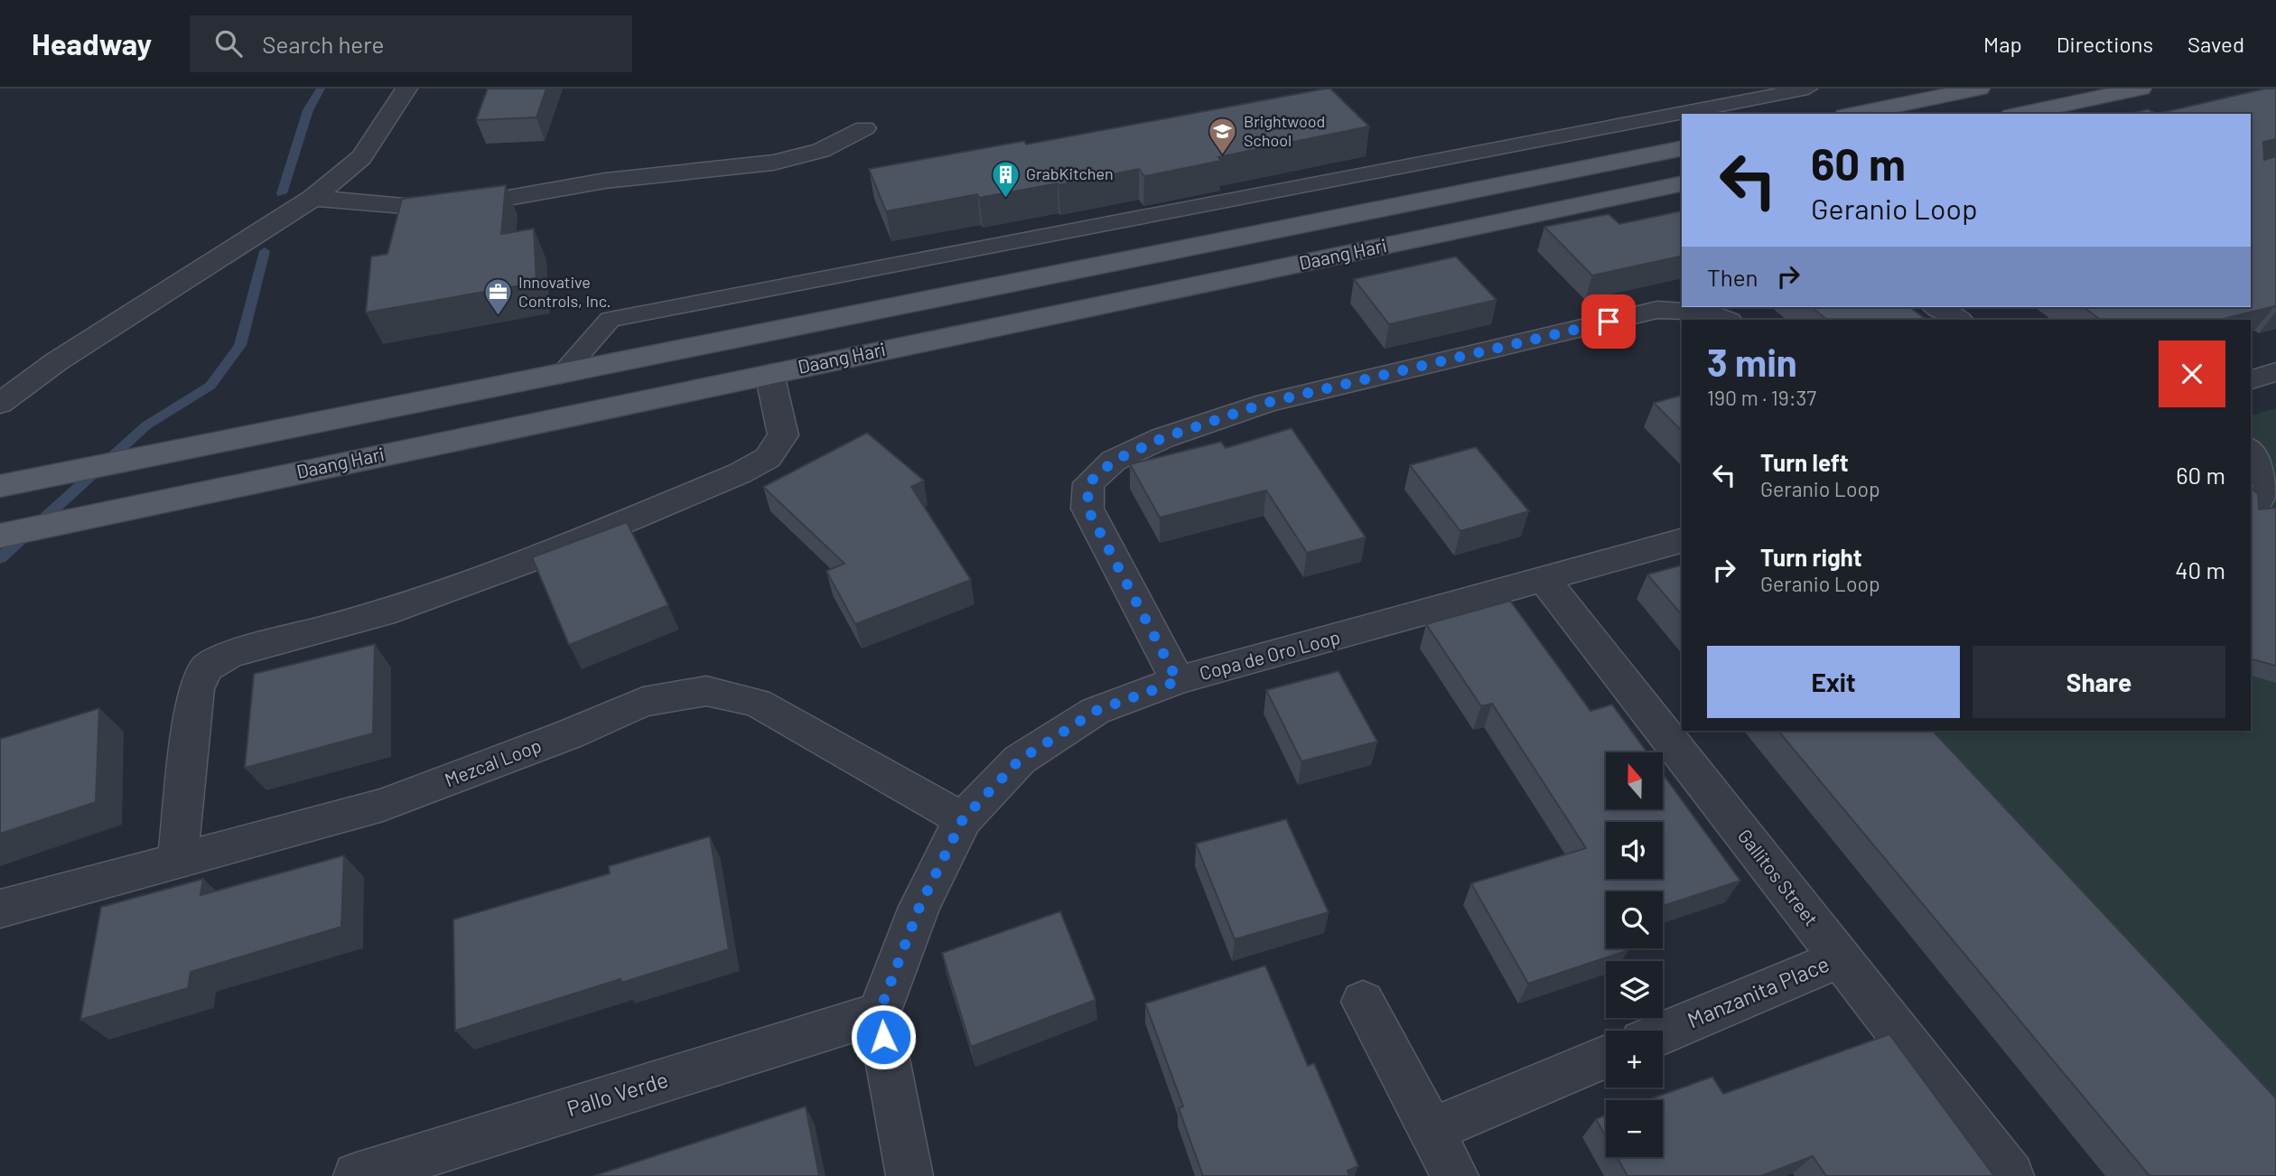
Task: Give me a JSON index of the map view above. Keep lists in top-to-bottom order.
{
  "streets": {
    "main road": ["Daang Hari"],
    "street": [
      "Copa de Oro Loop",
      "Mezcal Loop",
      "Gallitos Street",
      "Manzanita Place",
      "Pallo Verde"
    ]
  },
  "crossings": [
    ["Copa de Oro Loop", "Mezcal Loop"],
    ["Copa de Oro Loop", "Gallitos Street"],
    ["Copa de Oro Loop", "Pallo Verde"],
    ["Gallitos Street", "Manzanita Place"]
  ],
  "places": {
    "school or university": ["Brightwood School"],
    "building": ["GrabKitchen"],
    "office": ["Innovative Controls, Inc."]
  },
  "north": "top",
  "page": {
    "header": "Headway",
    "search": "Search here",
    "nav": ["Map", "Directions", "Saved"],
    "turn": ["60 m", "Geranio Loop"],
    "then": "Then",
    "heading": ["3 min", "190 m · 19:37"],
    "list": [
      {
        "name": "Turn left",
        "note": "Geranio Loop",
        "value": "60 m"
      },
      {
        "name": "Turn right",
        "note": "Geranio Loop",
        "value": "40 m"
      }
    ],
    "buttons": ["Exit", "Share"],
    "map_buttons": ["+", "−"]
  }
}
